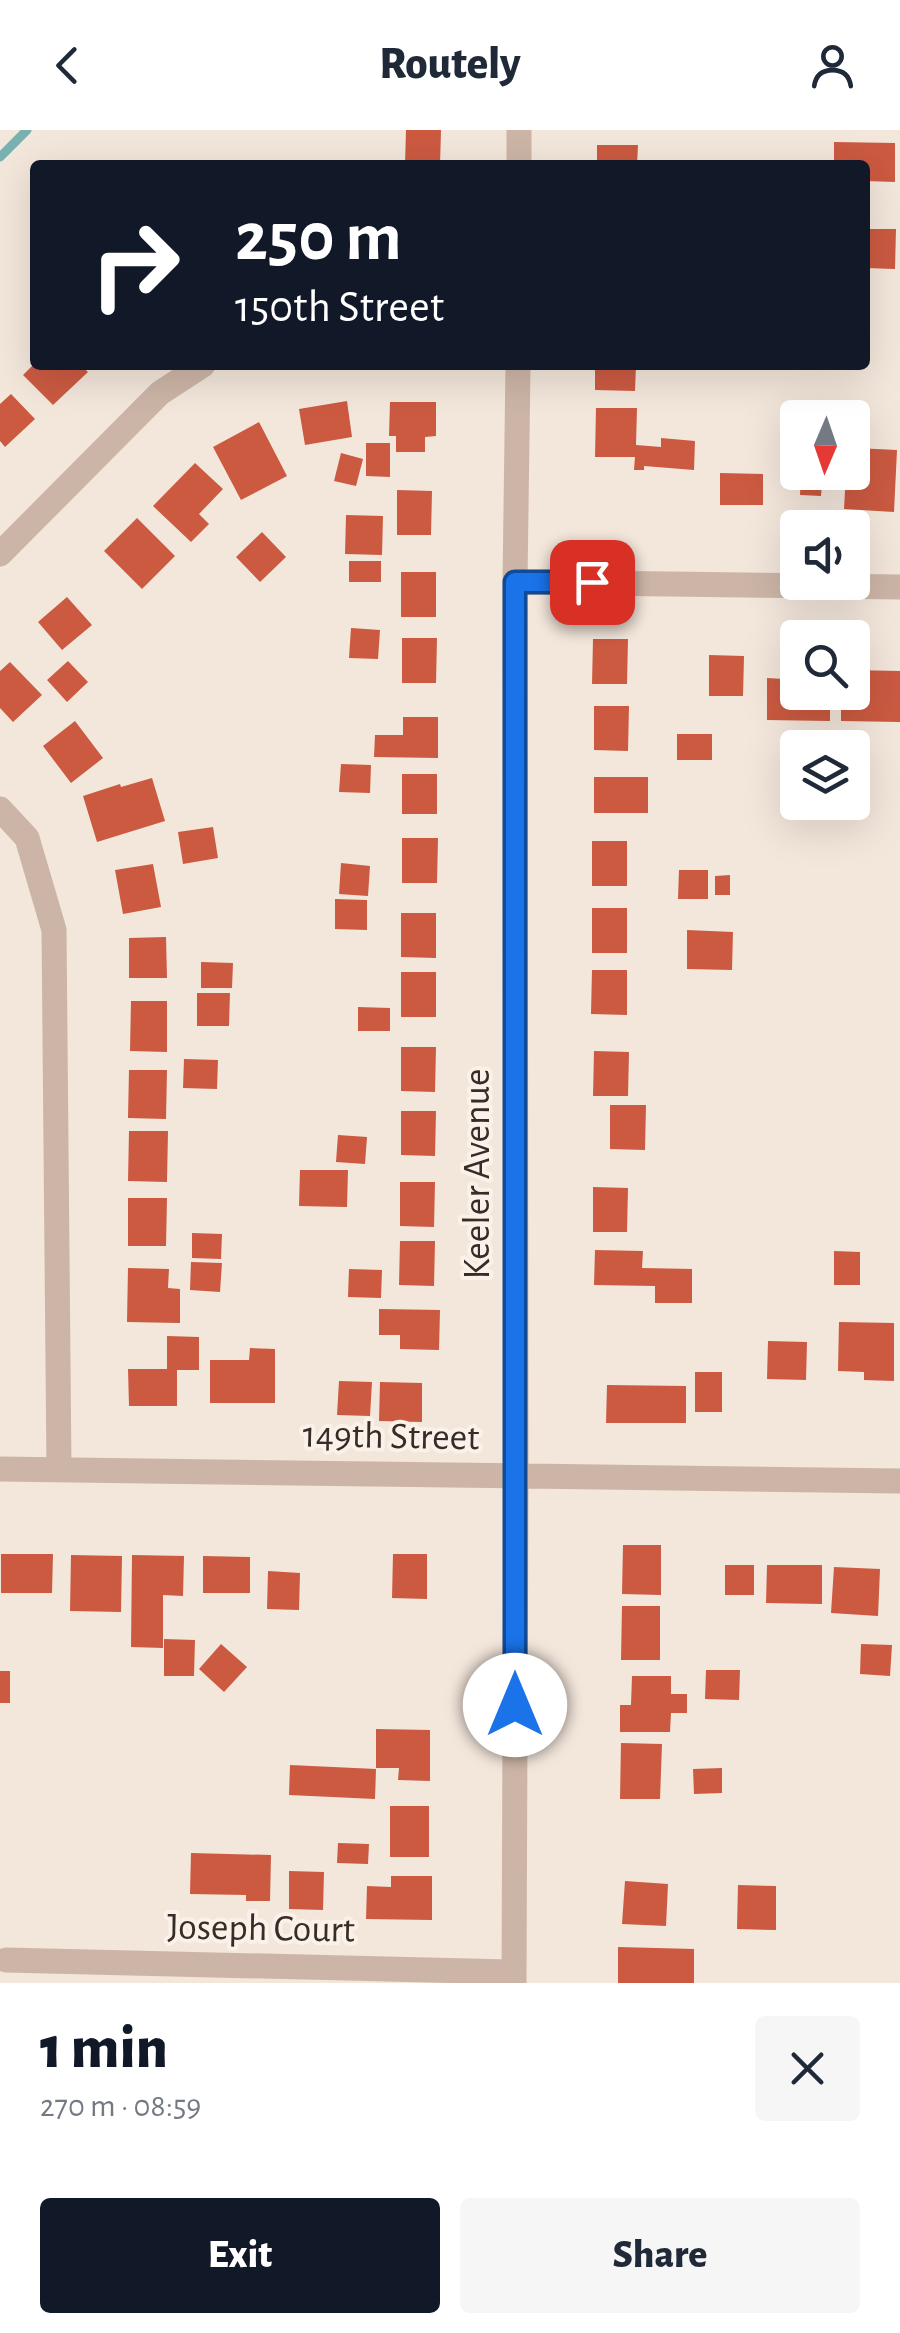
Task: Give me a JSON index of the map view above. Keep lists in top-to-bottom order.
{
  "streets": {
    "street": ["Keeler Avenue", "149th Street", "Joseph Court"]
  },
  "crossings": [
    ["Keeler Avenue", "149th Street"],
    ["Keeler Avenue", "Joseph Court"]
  ],
  "north": "bottom",
  "page": {
    "header": "Routely",
    "turn": ["250 m", "150th Street"],
    "heading": ["1 min", "270 m · 08:59"],
    "buttons": ["Exit", "Share"]
  }
}
